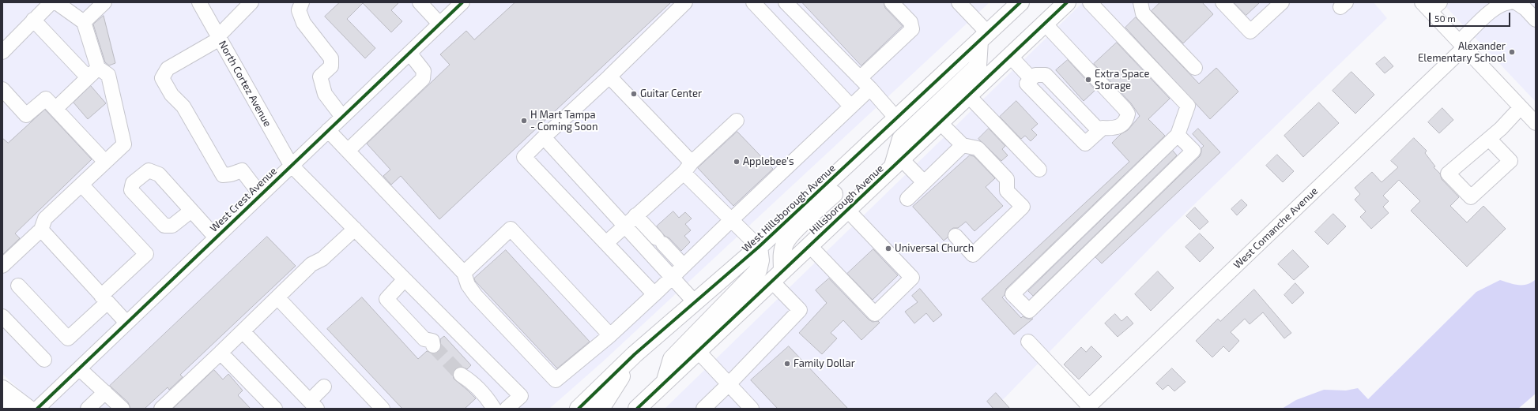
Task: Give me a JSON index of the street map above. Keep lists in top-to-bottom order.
{
  "streets": {
    "main road": ["Hillsborough Avenue", "West Hillsborough Avenue"],
    "street": ["North Cortez Avenue", "West Crest Avenue", "West Comanche Avenue"]
  },
  "crossings": [
    ["North Cortez Avenue", "West Crest Avenue"]
  ],
  "places": [
    "Alexander Elementary School",
    "Extra Space Storage",
    "Guitar Center",
    "H Mart Tampa - Coming Soon",
    "Applebee's",
    "Universal Church",
    "Family Dollar"
  ],
  "scale_bar": "50 m"
}
